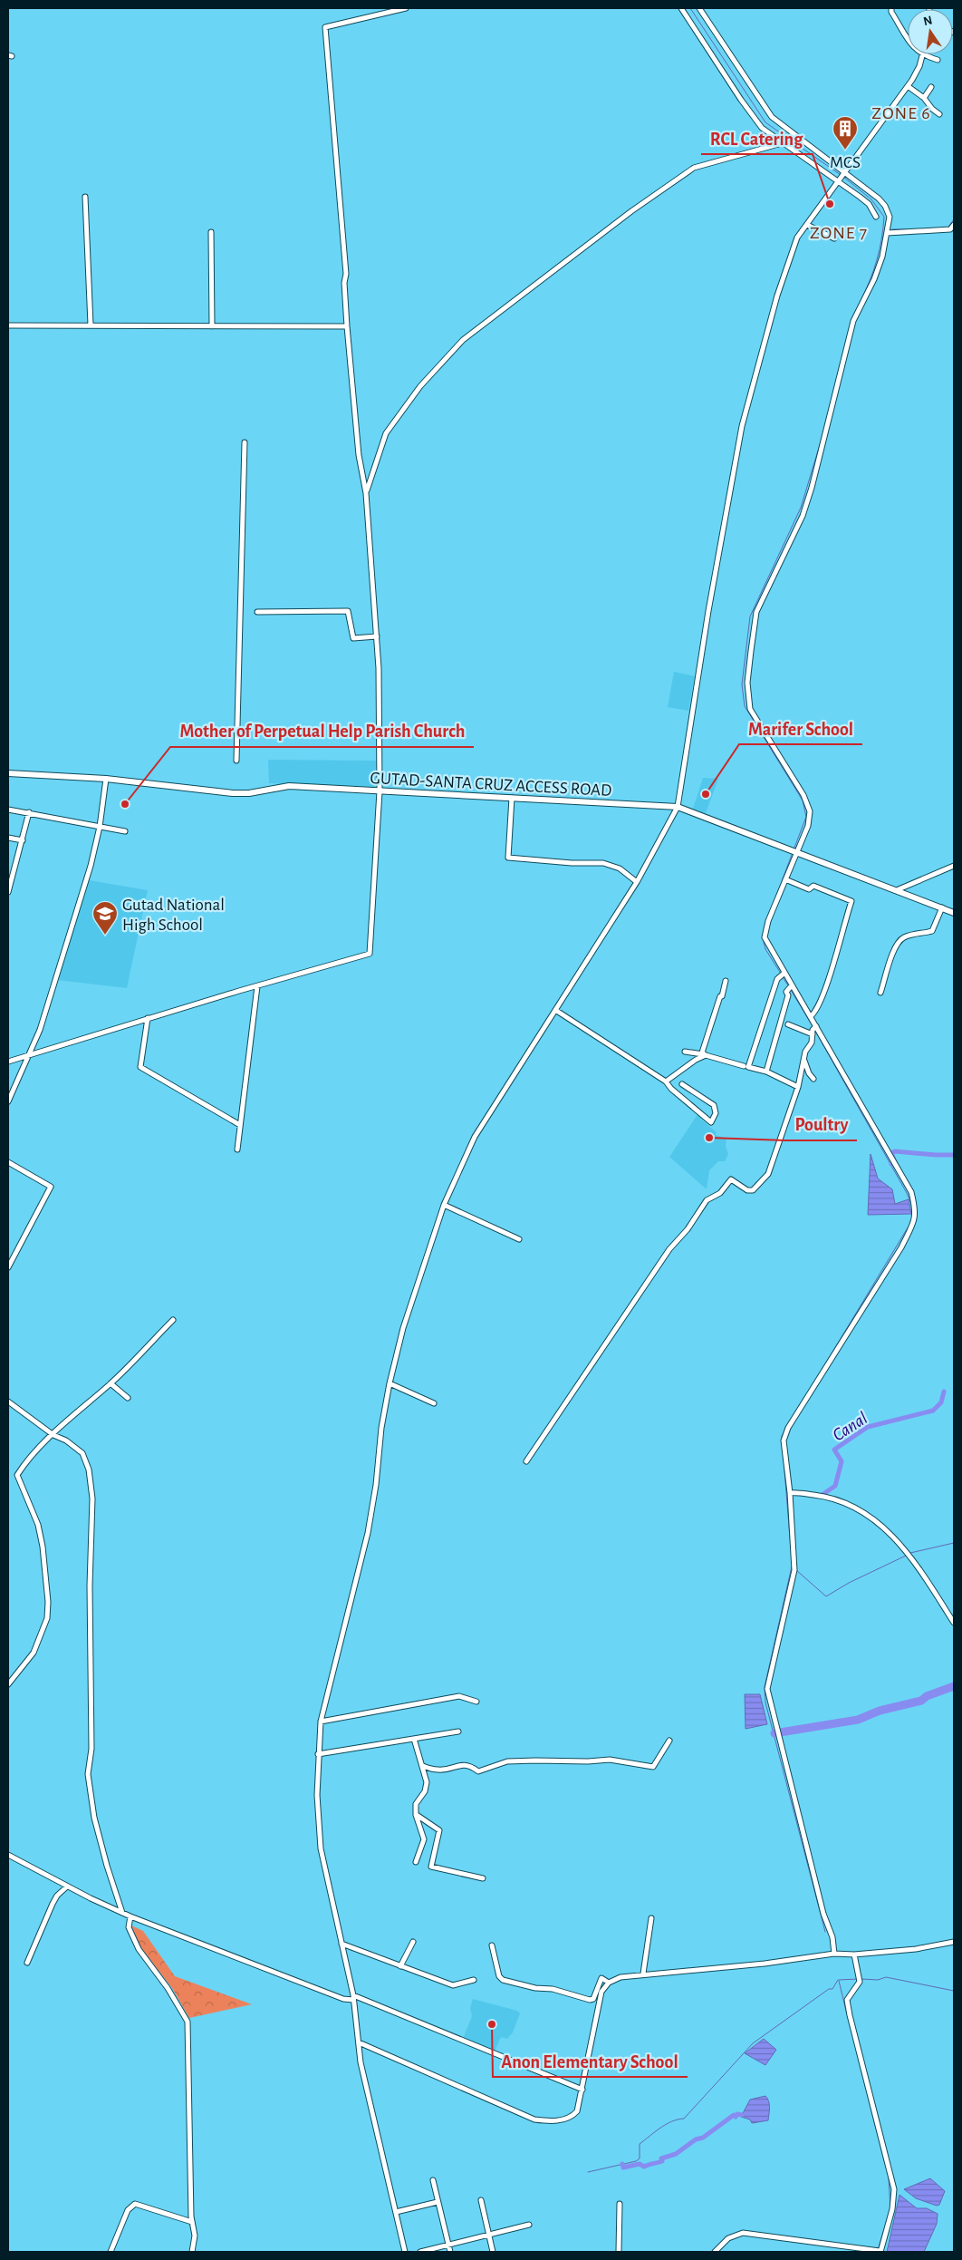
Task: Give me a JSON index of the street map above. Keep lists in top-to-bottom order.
{
  "streets": {
    "main road": ["GUTAD-SANTA CRUZ ACCESS ROAD"]
  },
  "districts": ["ZONE 6", "ZONE 7"],
  "water": ["Canal"],
  "places": {
    "building": ["MCS"],
    "other": [
      "RCL Catering",
      "Marifer School",
      "Mother of Perpetual Help Parish Church",
      "Poultry",
      "Anon Elementary School"
    ],
    "school or university": ["Gutad National High School"]
  },
  "north": "top"
}
